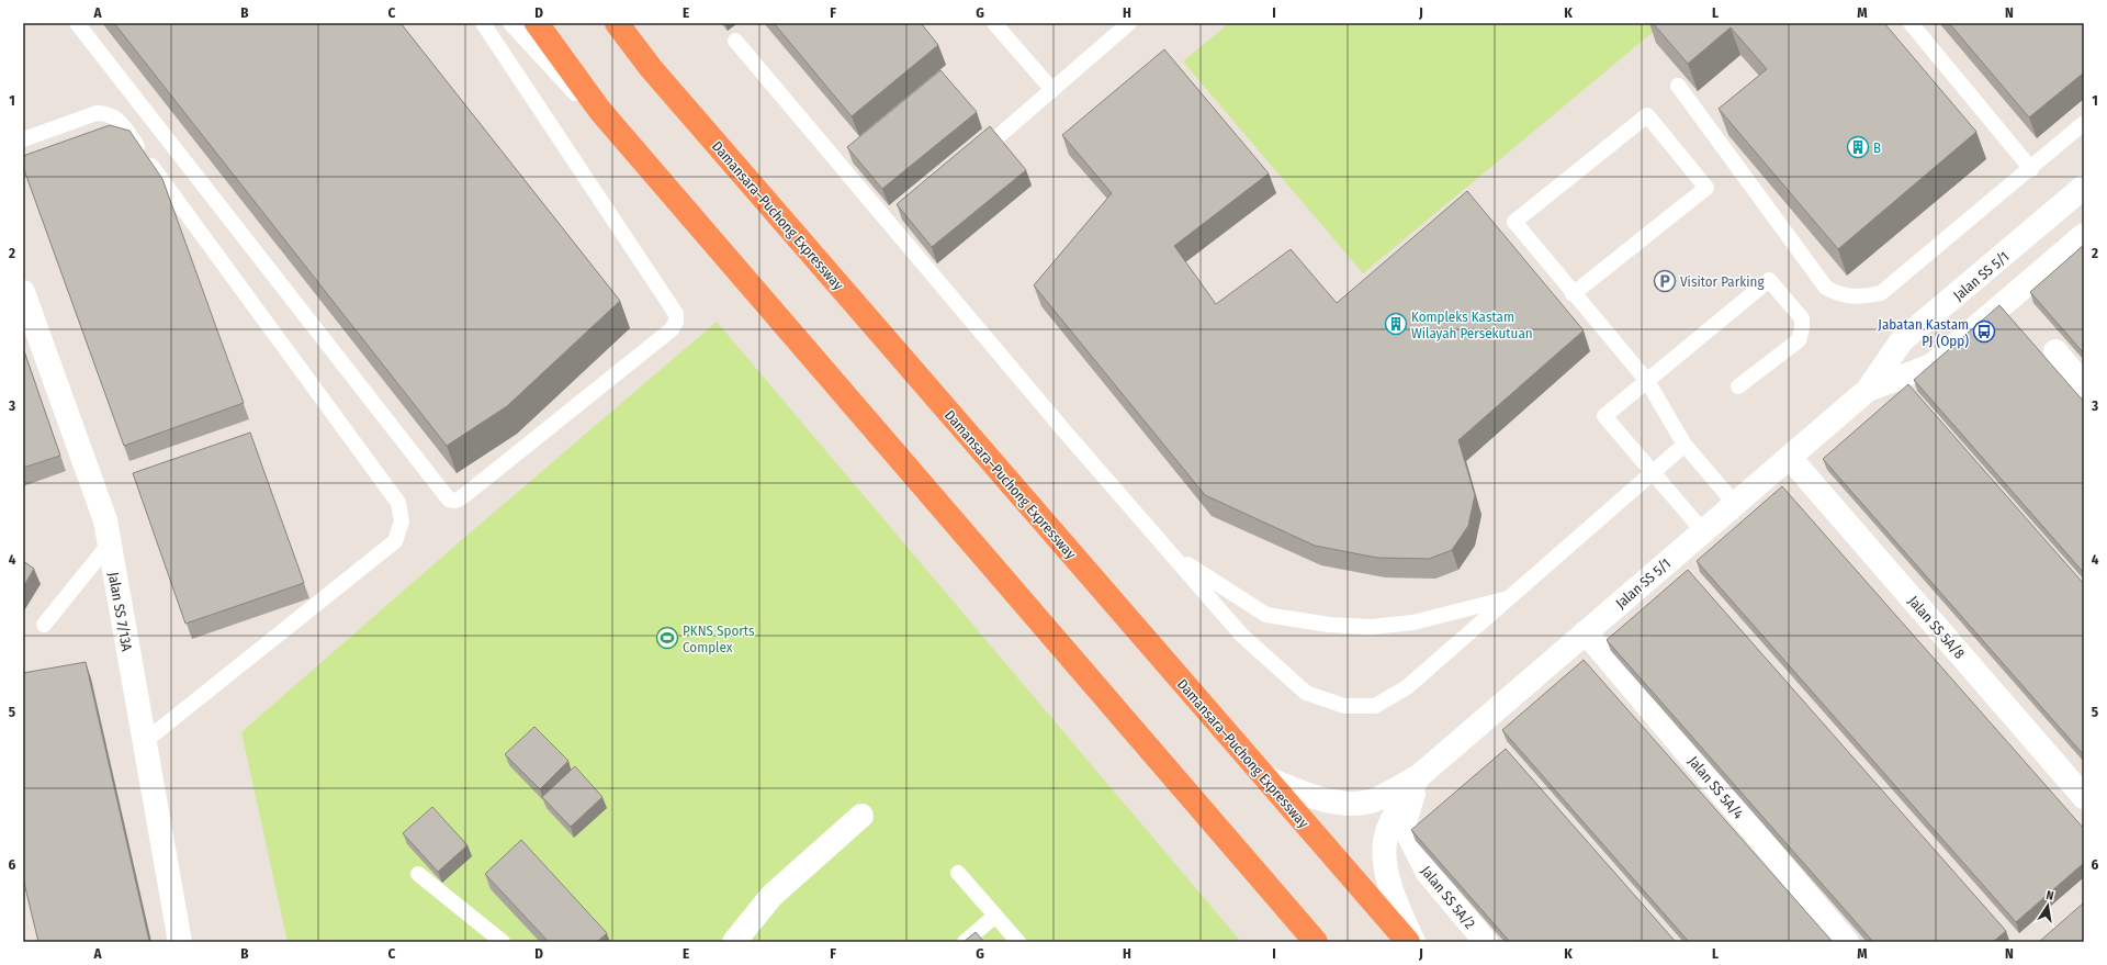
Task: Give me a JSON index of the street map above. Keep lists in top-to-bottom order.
{
  "streets": {
    "highway": ["Damansara–Puchong Expressway"],
    "street": [
      "Jalan SS 5/1",
      "Jalan SS 7/13A",
      "Jalan SS 5A/8",
      "Jalan SS 5A/4",
      "Jalan SS 5A/2"
    ]
  },
  "crossings": [
    ["Damansara–Puchong Expressway", "Jalan SS 5/1"],
    ["Jalan SS 5/1", "Jalan SS 5A/8"],
    ["Jalan SS 5/1", "Jalan SS 5A/4"],
    ["Jalan SS 5/1", "Jalan SS 5A/2"]
  ],
  "places": {
    "building": ["B", "Kompleks Kastam Wilayah Persekutuan"],
    "parking": ["Visitor Parking"],
    "bus stop": ["Jabatan Kastam PJ (Opp)"],
    "sports": ["PKNS Sports Complex"]
  },
  "north": "top",
  "grid": {
    "columns": [
      "A",
      "B",
      "C",
      "D",
      "E",
      "F",
      "G",
      "H",
      "I",
      "J",
      "K",
      "L",
      "M",
      "N"
    ],
    "rows": [
      "1",
      "2",
      "3",
      "4",
      "5",
      "6"
    ]
  }
}
